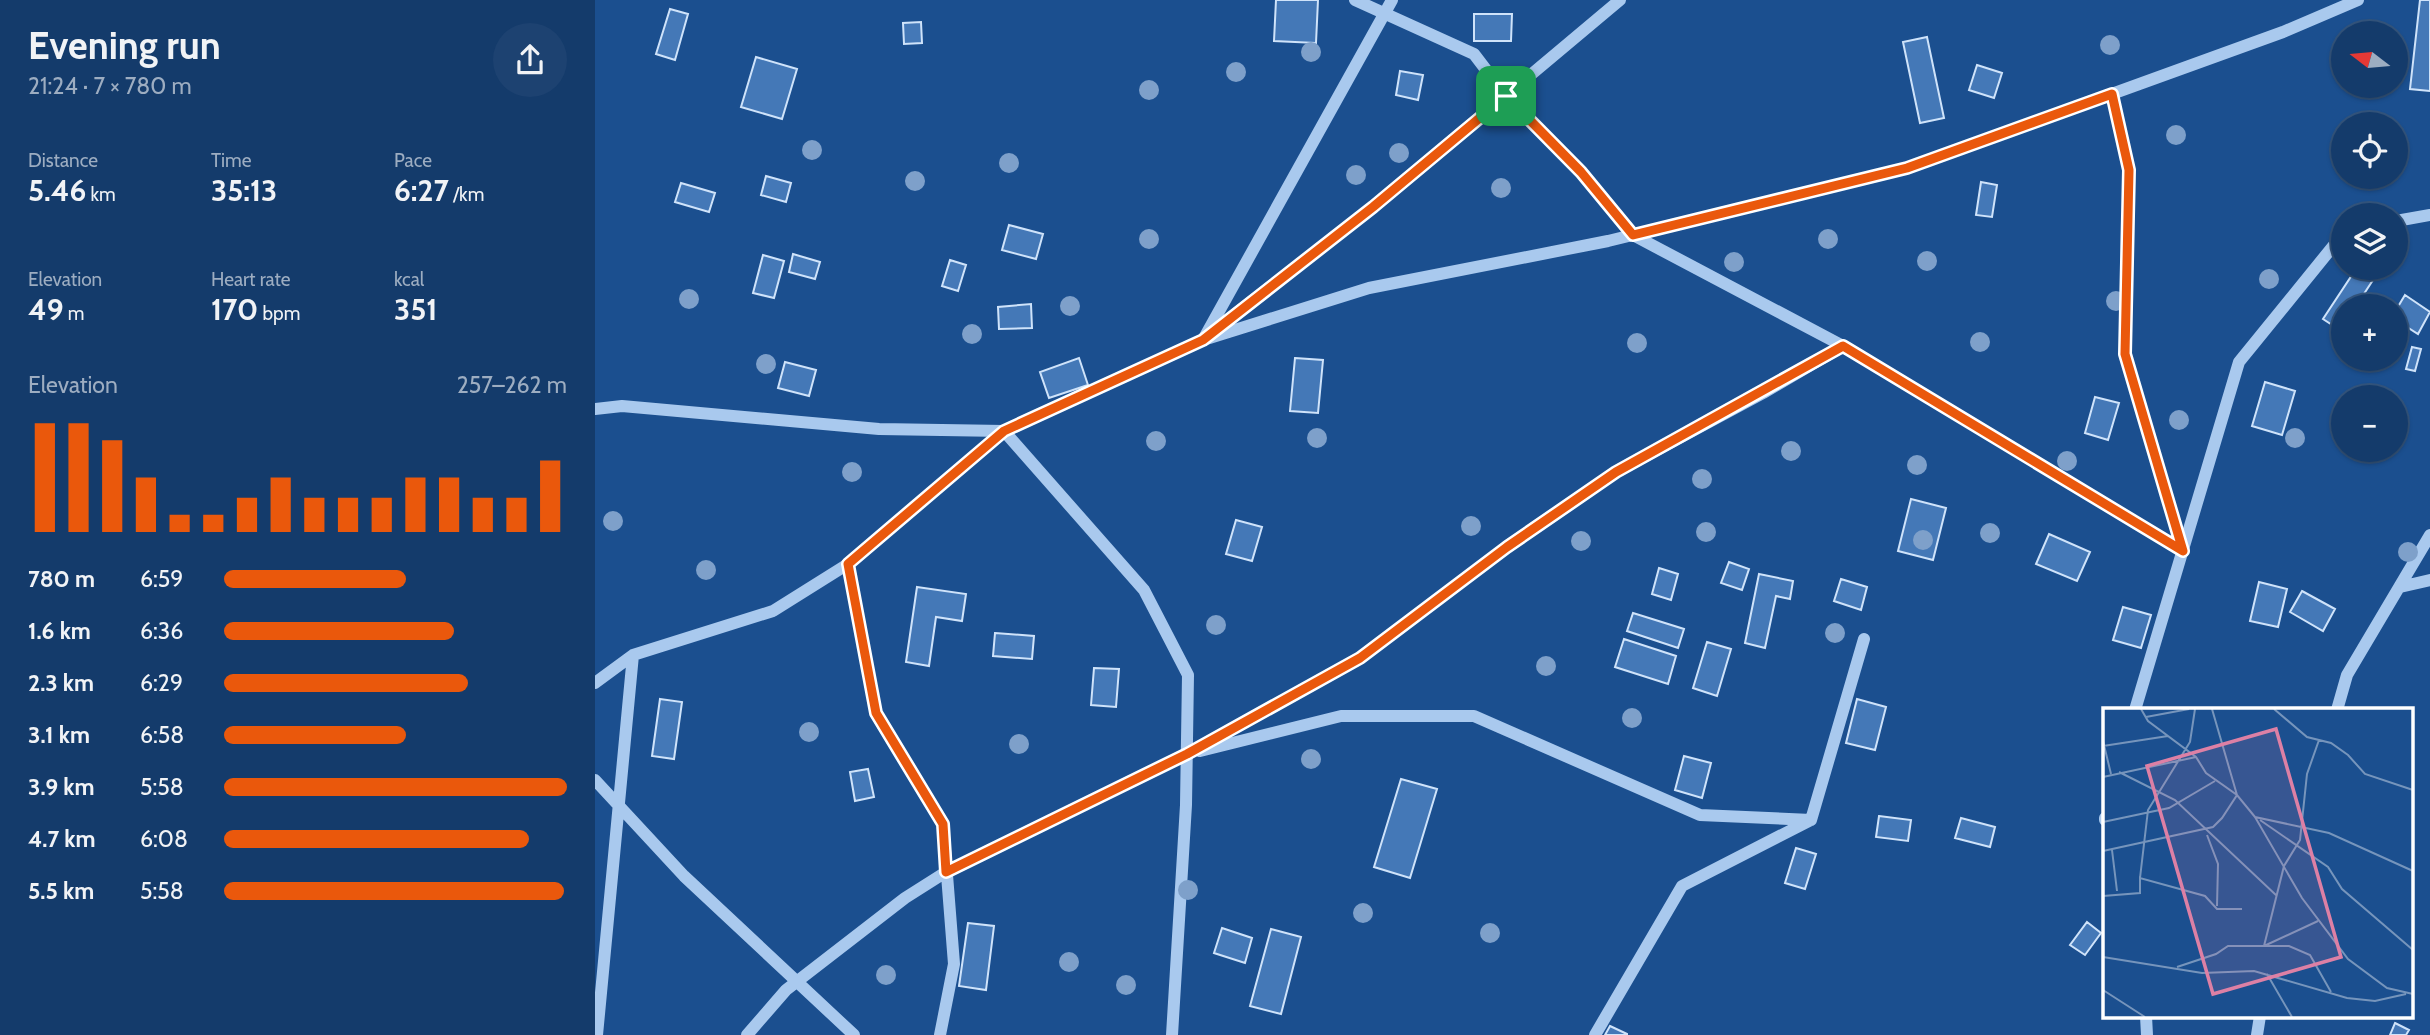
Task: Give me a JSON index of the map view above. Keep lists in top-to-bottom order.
{
  "north": "left",
  "page": {
    "heading": ["Evening run", "21:24 · 7 × 780 m"],
    "map_buttons": ["+", "−"],
    "stats": [
      ["Distance", "5.46 km"],
      ["Time", "35:13"],
      ["Pace", "6:27 /km"],
      ["Elevation", "49 m"],
      ["Heart rate", "170 bpm"],
      ["kcal", "351"]
    ],
    "chart": ["Elevation", "257–262 m"],
    "list": [
      {
        "name": "780 m",
        "note": "6:59"
      },
      {
        "name": "1.6 km",
        "note": "6:36"
      },
      {
        "name": "2.3 km",
        "note": "6:29"
      },
      {
        "name": "3.1 km",
        "note": "6:58"
      },
      {
        "name": "3.9 km",
        "note": "5:58"
      },
      {
        "name": "4.7 km",
        "note": "6:08"
      },
      {
        "name": "5.5 km",
        "note": "5:58"
      }
    ]
  }
}
